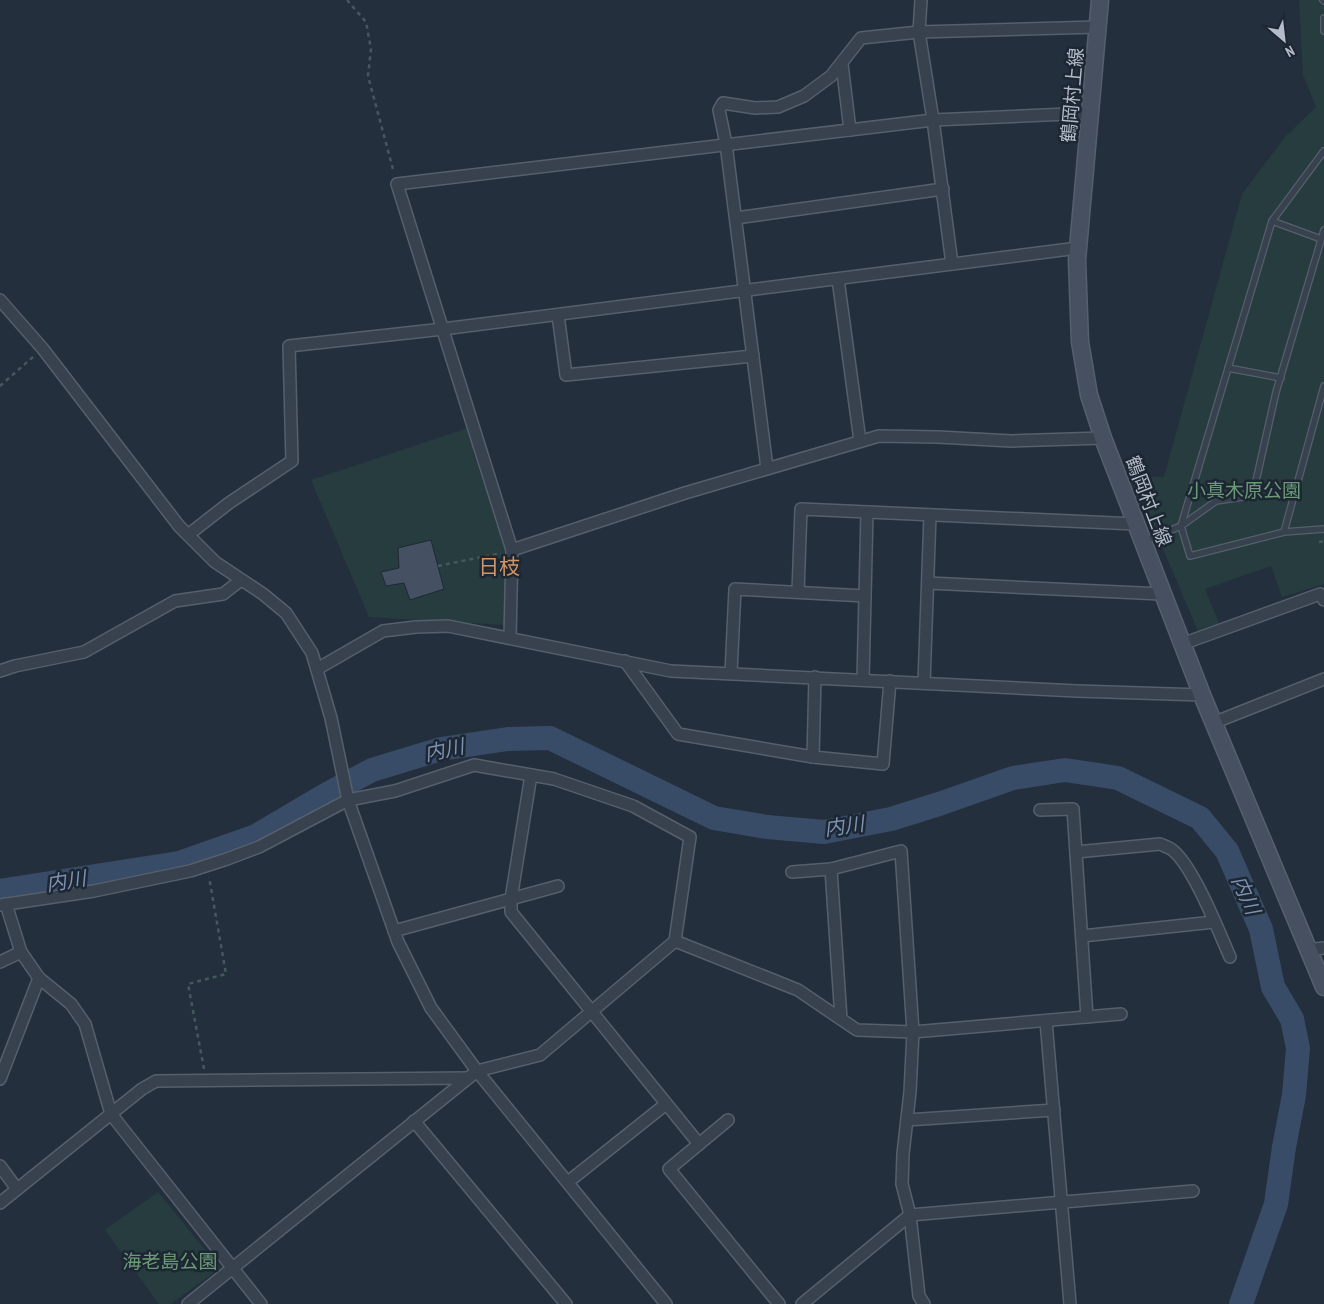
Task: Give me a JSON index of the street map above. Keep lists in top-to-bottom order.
{
  "streets": {
    "main road": ["鶴岡村上線"]
  },
  "districts": ["日枝"],
  "water": ["内川"],
  "parks": ["小真木原公園", "海老島公園"],
  "north": "bottom right"
}
